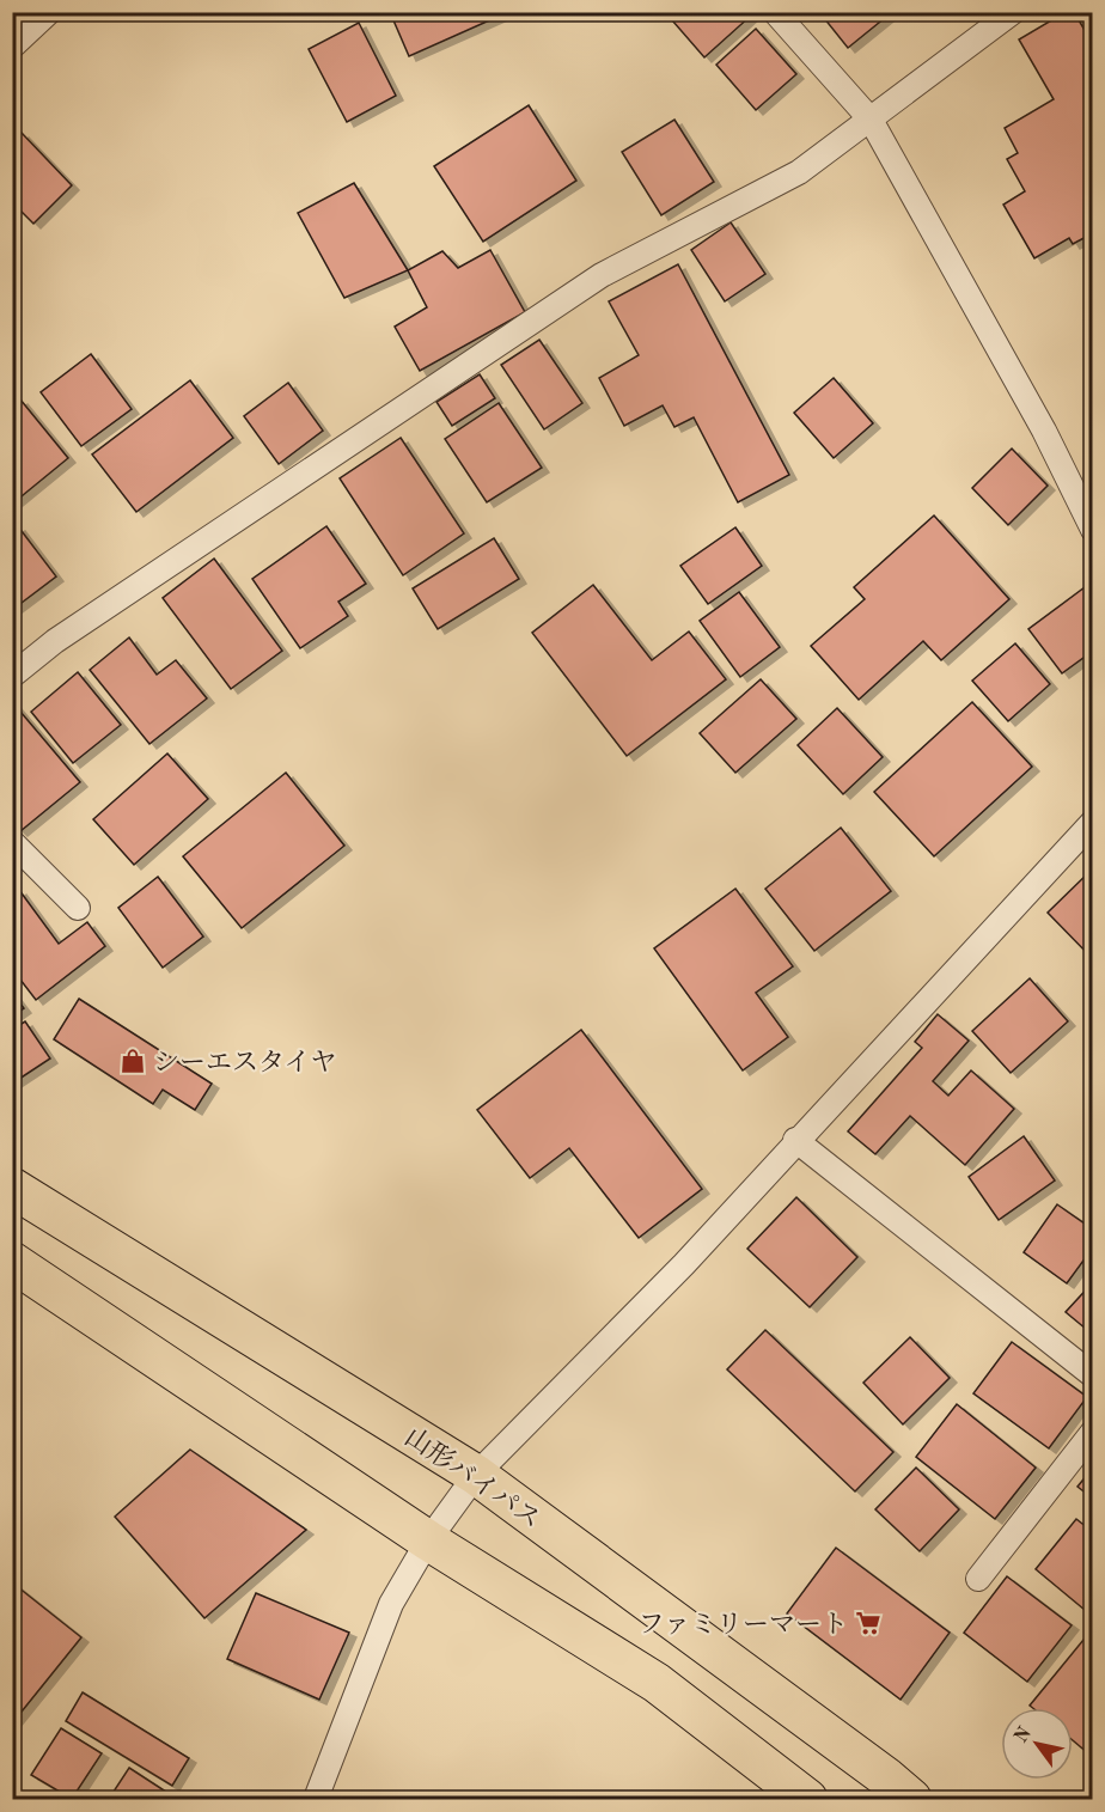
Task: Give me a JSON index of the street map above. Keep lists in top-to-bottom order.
{
  "streets": {
    "highway": ["山形バイパス"]
  },
  "places": {
    "shop": ["シーエスタイヤ"],
    "supermarket": ["ファミリーマート"]
  },
  "north": "top left"
}
